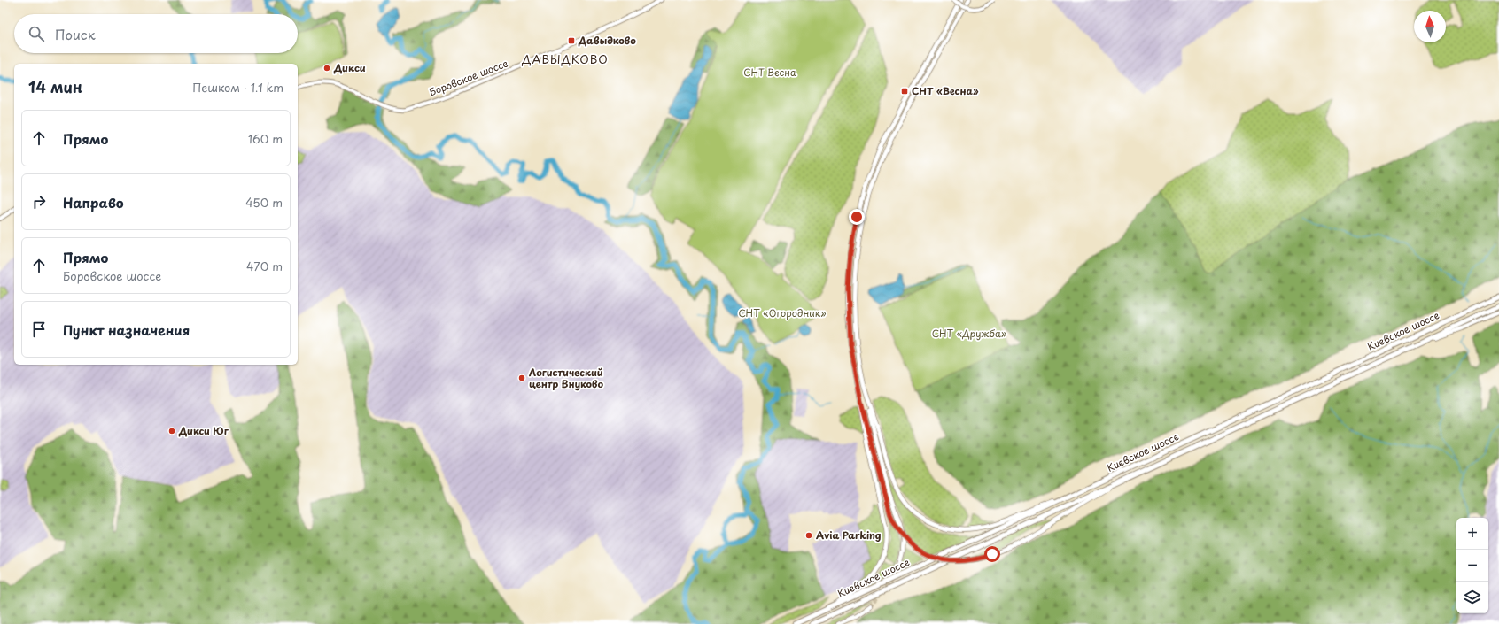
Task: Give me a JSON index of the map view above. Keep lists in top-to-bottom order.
{
  "streets": {
    "highway": ["Киевское шоссе"],
    "main road": ["Боровское шоссе"]
  },
  "districts": ["ДАВЫДКОВО"],
  "parks": ["СНТ Весна", "СНТ «Огородник»", "СНТ «Дружба»"],
  "places": {
    "transit": ["Давыдково", "СНТ «Весна»"],
    "other": [
      "Дикси",
      "Логистический центр Внуково",
      "Дикси Юг",
      "Avia Parking"
    ]
  },
  "north": "top",
  "page": {
    "search": "Поиск",
    "heading": ["14 мин", "Пешком · 1.1 km"],
    "list": [
      ["Прямо", "160 m"],
      ["Направо", "450 m"],
      ["Прямо", "Боровское шоссе", "470 m"],
      "Пункт назначения"
    ],
    "map_buttons": ["+", "−"]
  }
}
